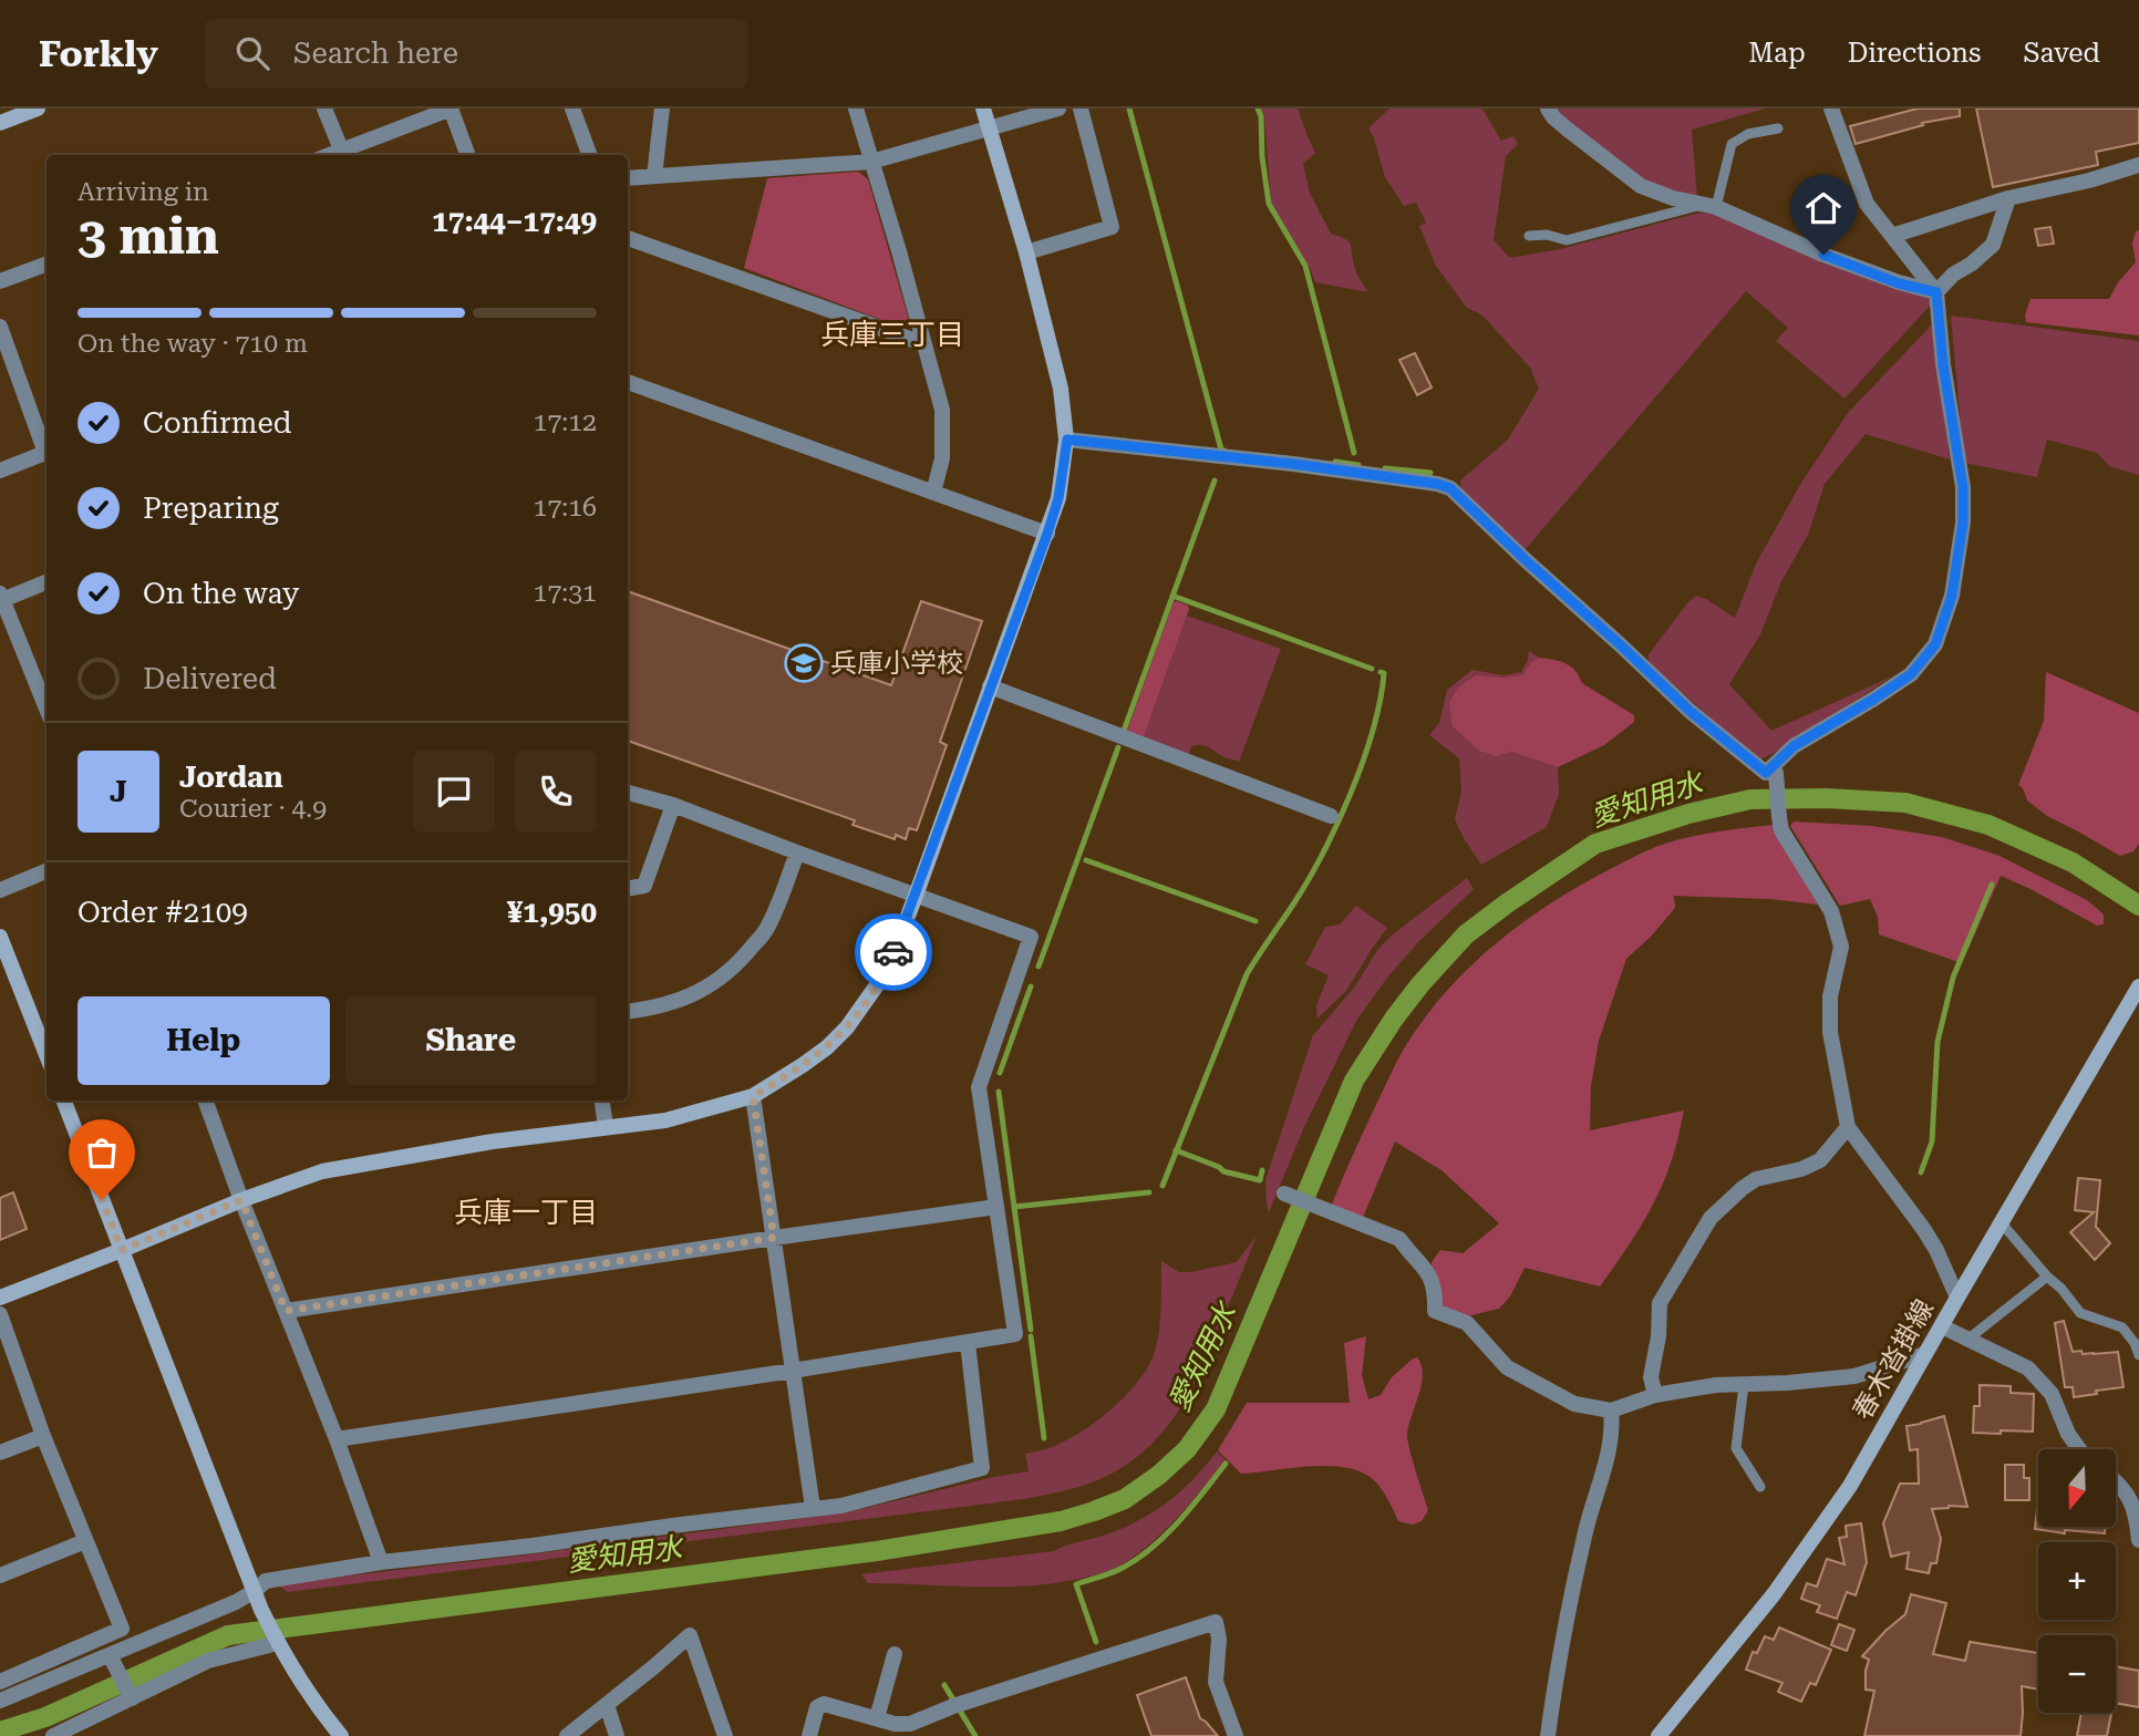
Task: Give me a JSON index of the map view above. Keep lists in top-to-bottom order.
{
  "streets": {
    "street": ["春木沓掛線"]
  },
  "districts": ["兵庫三丁目", "兵庫一丁目"],
  "water": ["愛知用水"],
  "places": {
    "school or university": ["兵庫小学校"]
  },
  "north": "bottom",
  "page": {
    "header": "Forkly",
    "search": "Search here",
    "nav": ["Map", "Directions", "Saved"],
    "heading": ["3 min", "Arriving in", "17:44–17:49"],
    "panel": [
      "Jordan",
      "Courier · 4.9",
      "Order #2109",
      "¥1,950"
    ],
    "bar": "On the way · 710 m",
    "list": [
      ["Confirmed", "17:12"],
      ["Preparing", "17:16"],
      ["On the way", "17:31"],
      "Delivered"
    ],
    "round": "J",
    "buttons": ["Help", "Share"],
    "map_buttons": ["+", "−"]
  }
}
